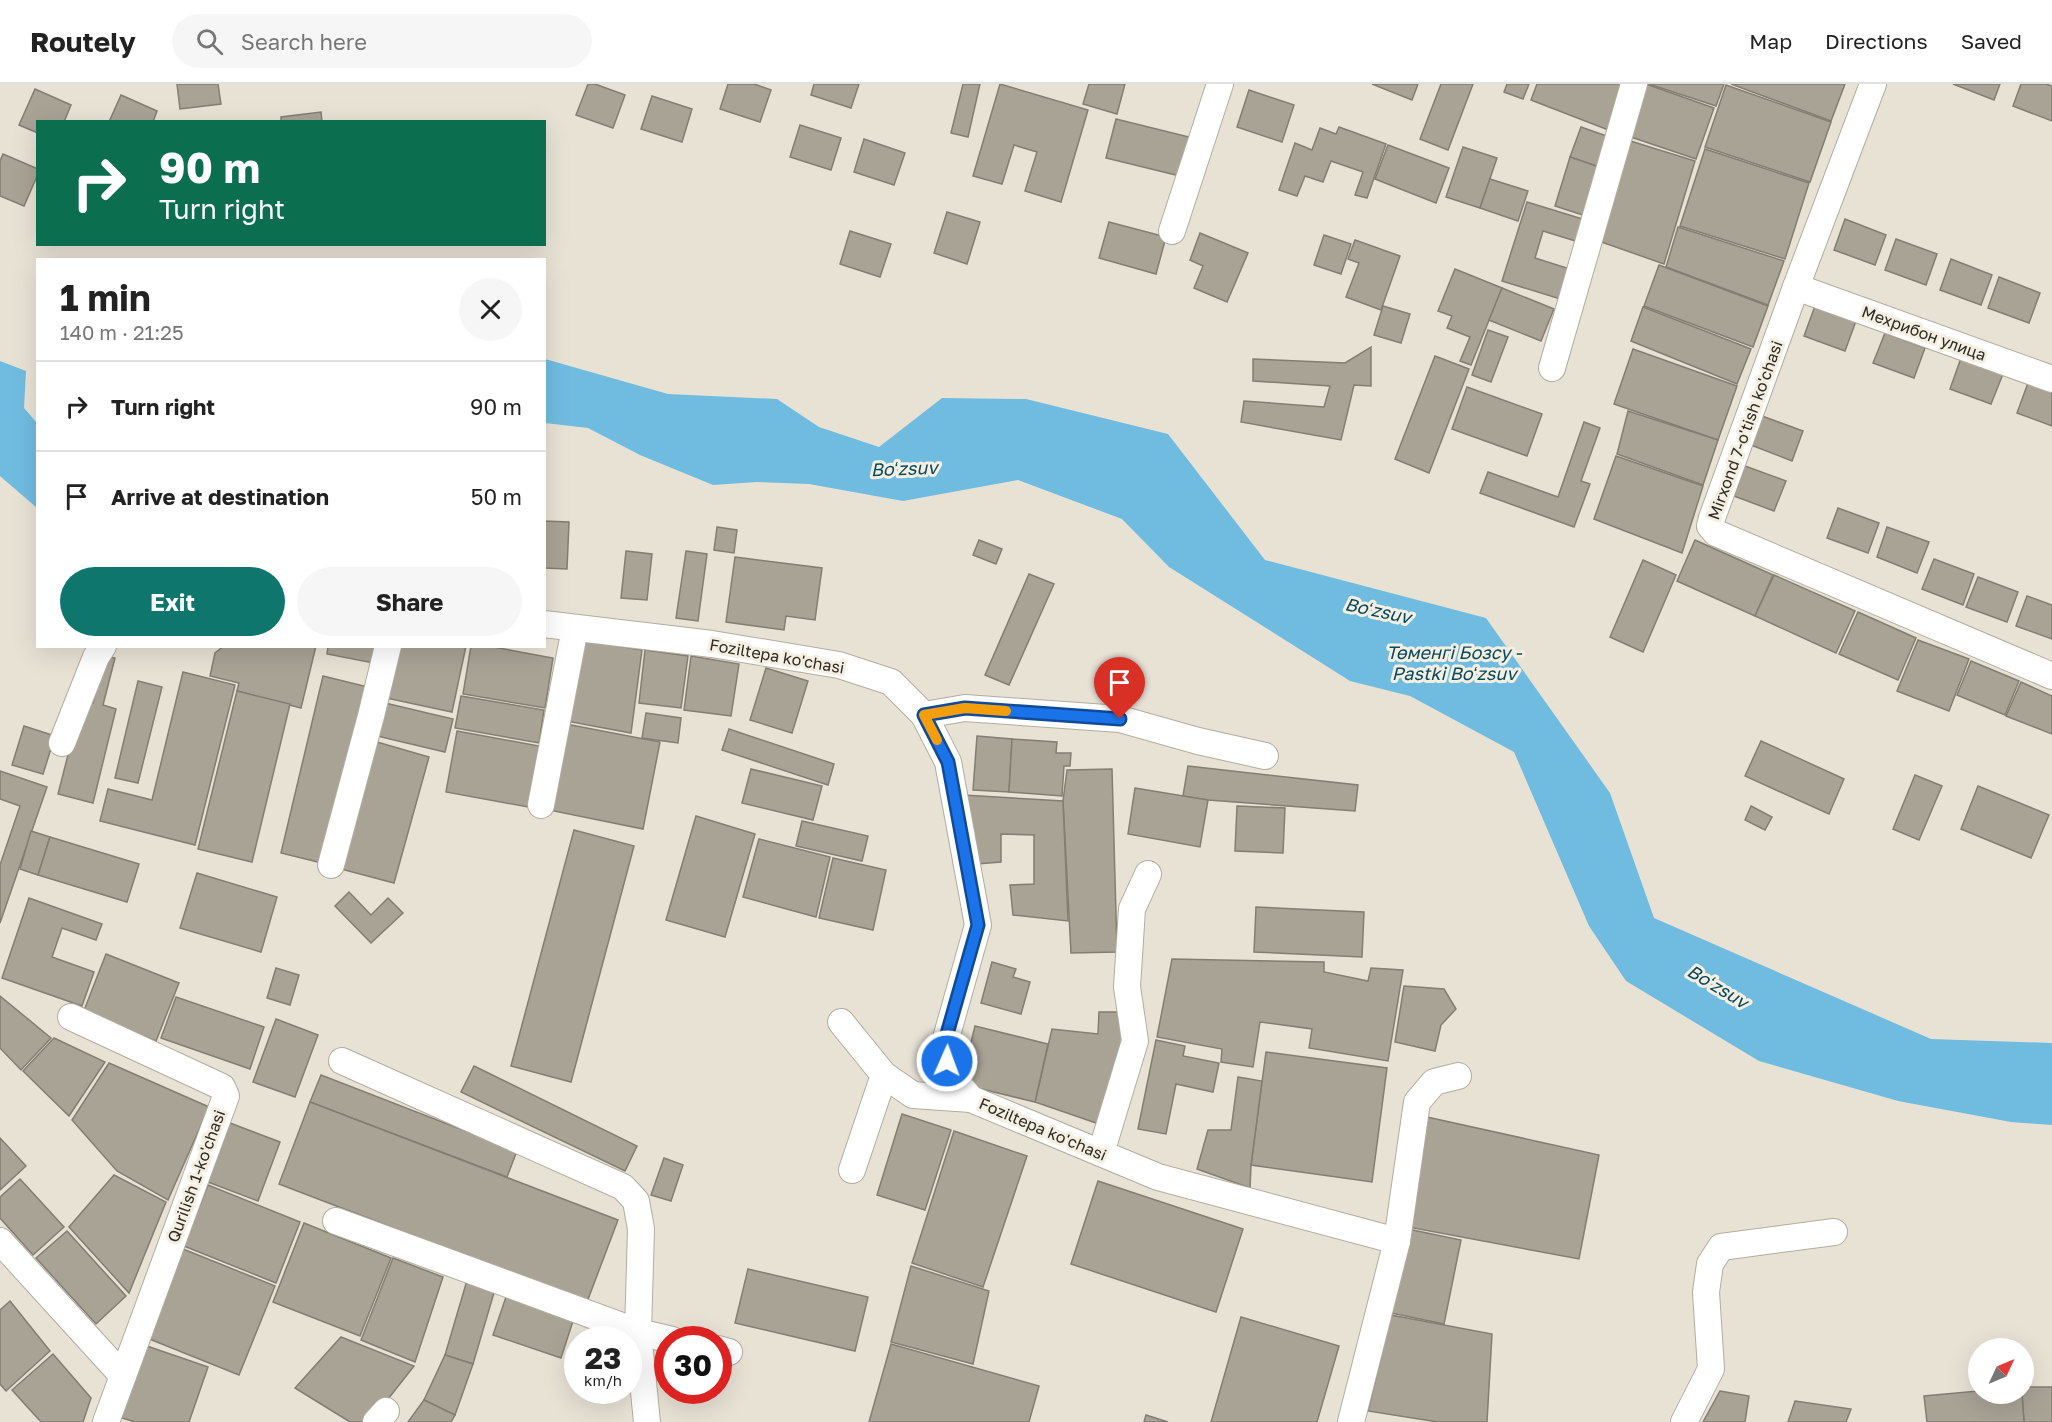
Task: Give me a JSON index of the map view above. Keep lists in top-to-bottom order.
{
  "streets": {
    "street": [
      "Мехрибон улица",
      "Mirxond 7-o'tish ko'chasi",
      "Foziltepa ko'chasi",
      "Qurilish 1-ko'chasi"
    ]
  },
  "crossings": [
    ["Мехрибон улица", "Mirxond 7-o'tish ko'chasi"]
  ],
  "water": ["Boʻzsuv", "Төменгі Бозсу - Pastki Boʻzsuv"],
  "north": "top right",
  "page": {
    "header": "Routely",
    "search": "Search here",
    "nav": ["Map", "Directions", "Saved"],
    "turn": ["90 m", "Turn right"],
    "heading": ["1 min", "140 m · 21:25"],
    "list": [
      {
        "name": "Turn right",
        "value": "90 m"
      },
      {
        "name": "Arrive at destination",
        "value": "50 m"
      }
    ],
    "buttons": ["Exit", "Share"],
    "speed": "23 km/h",
    "limit": "30"
  }
}
